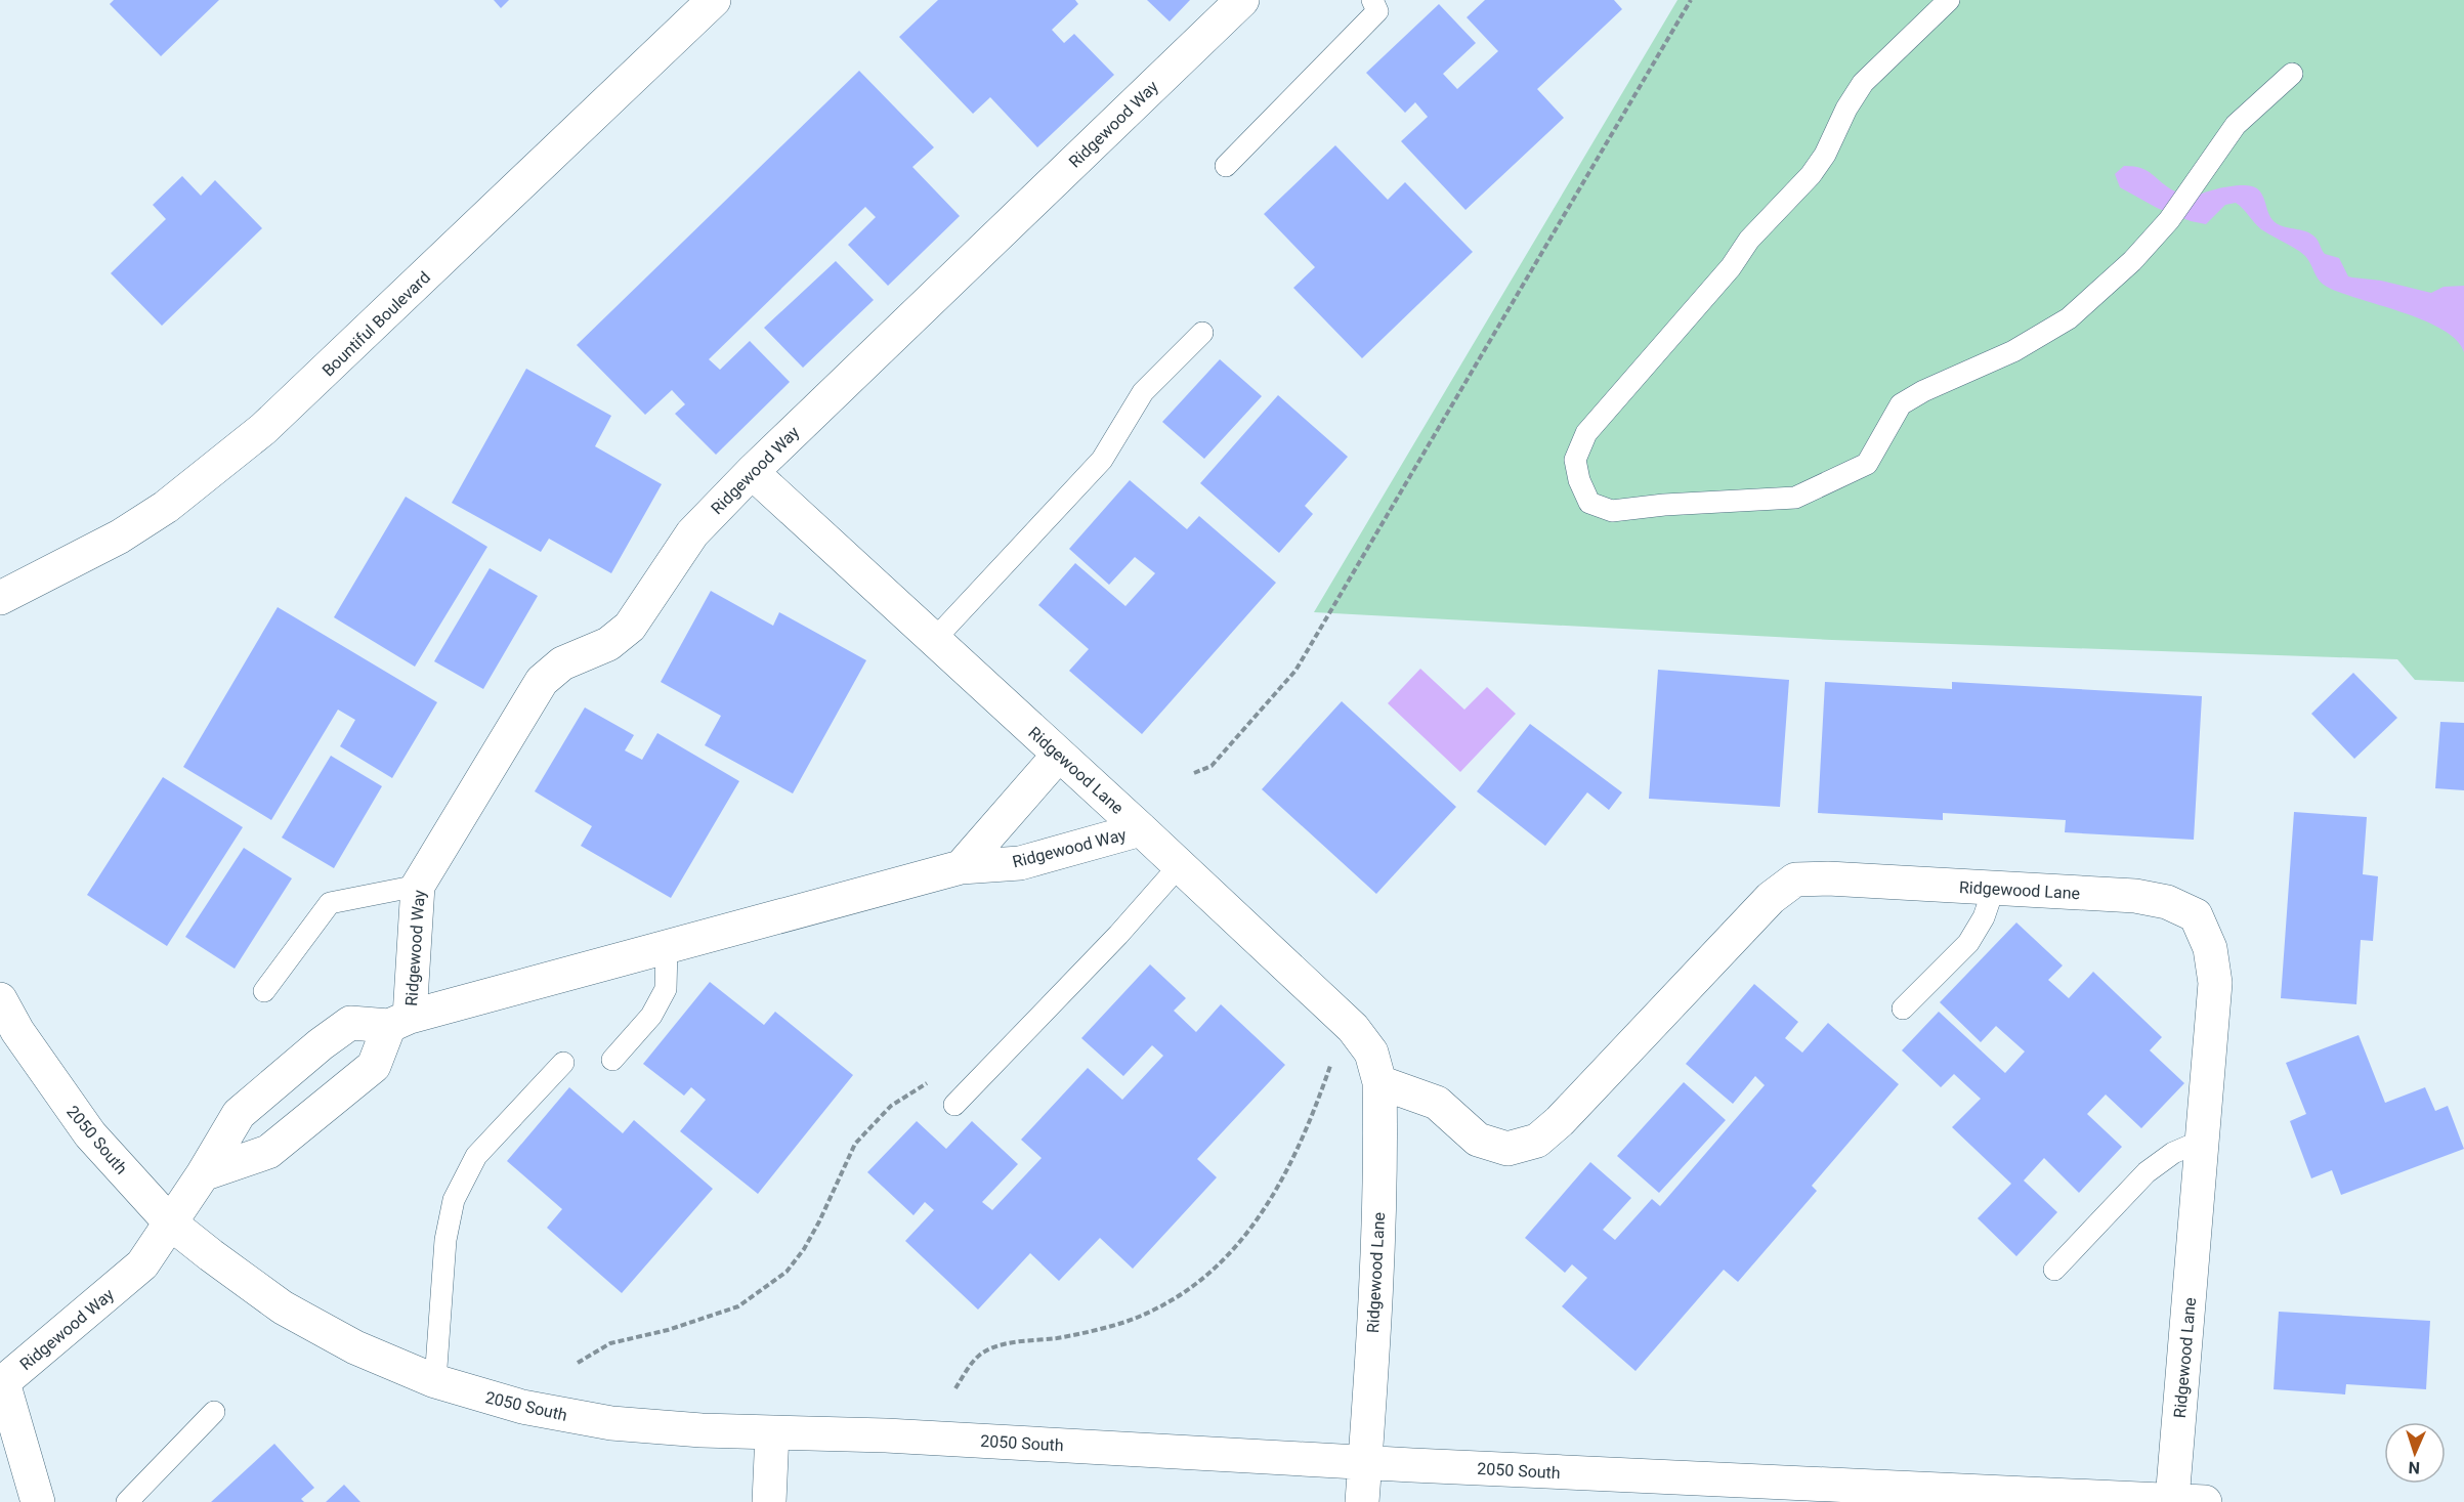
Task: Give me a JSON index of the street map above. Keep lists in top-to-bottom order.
{
  "streets": {
    "street": [
      "Ridgewood Way",
      "Bountiful Boulevard",
      "Ridgewood Lane",
      "2050 South"
    ]
  },
  "crossings": [
    ["Ridgewood Way", "Ridgewood Lane"],
    ["Ridgewood Way", "2050 South"],
    ["Ridgewood Lane", "2050 South"]
  ],
  "north": "bottom"
}
